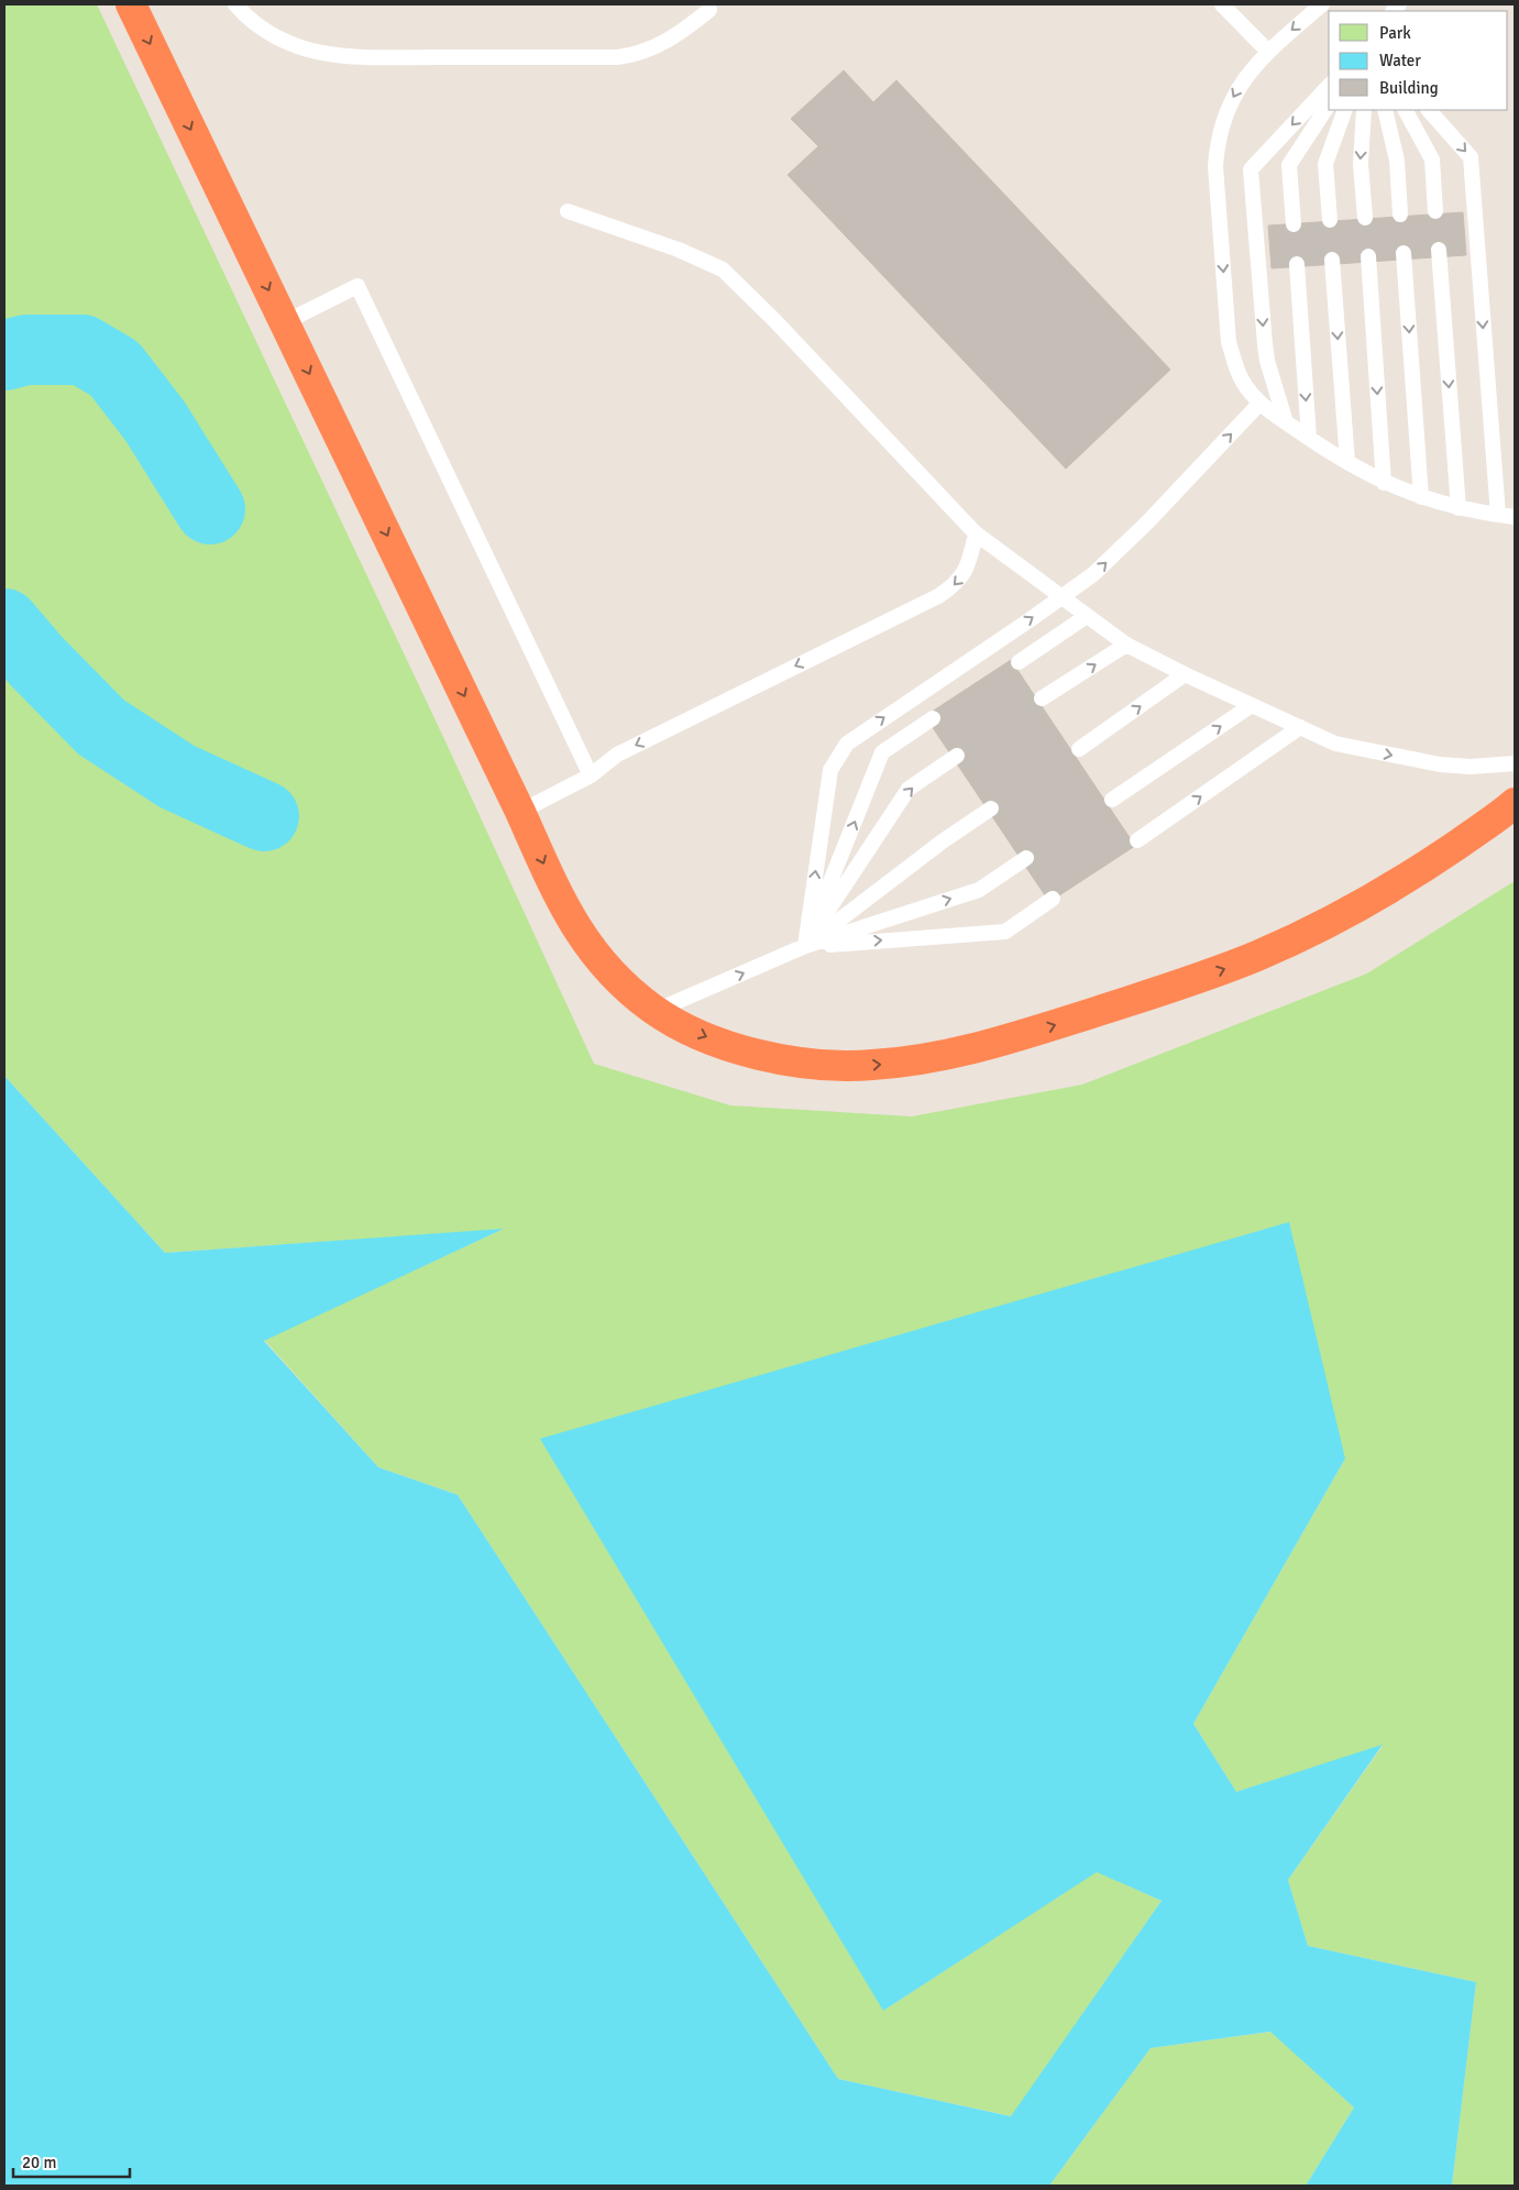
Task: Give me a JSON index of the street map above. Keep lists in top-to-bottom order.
{
  "legend": ["Park", "Water", "Building"],
  "scale_bar": "20 m"
}
